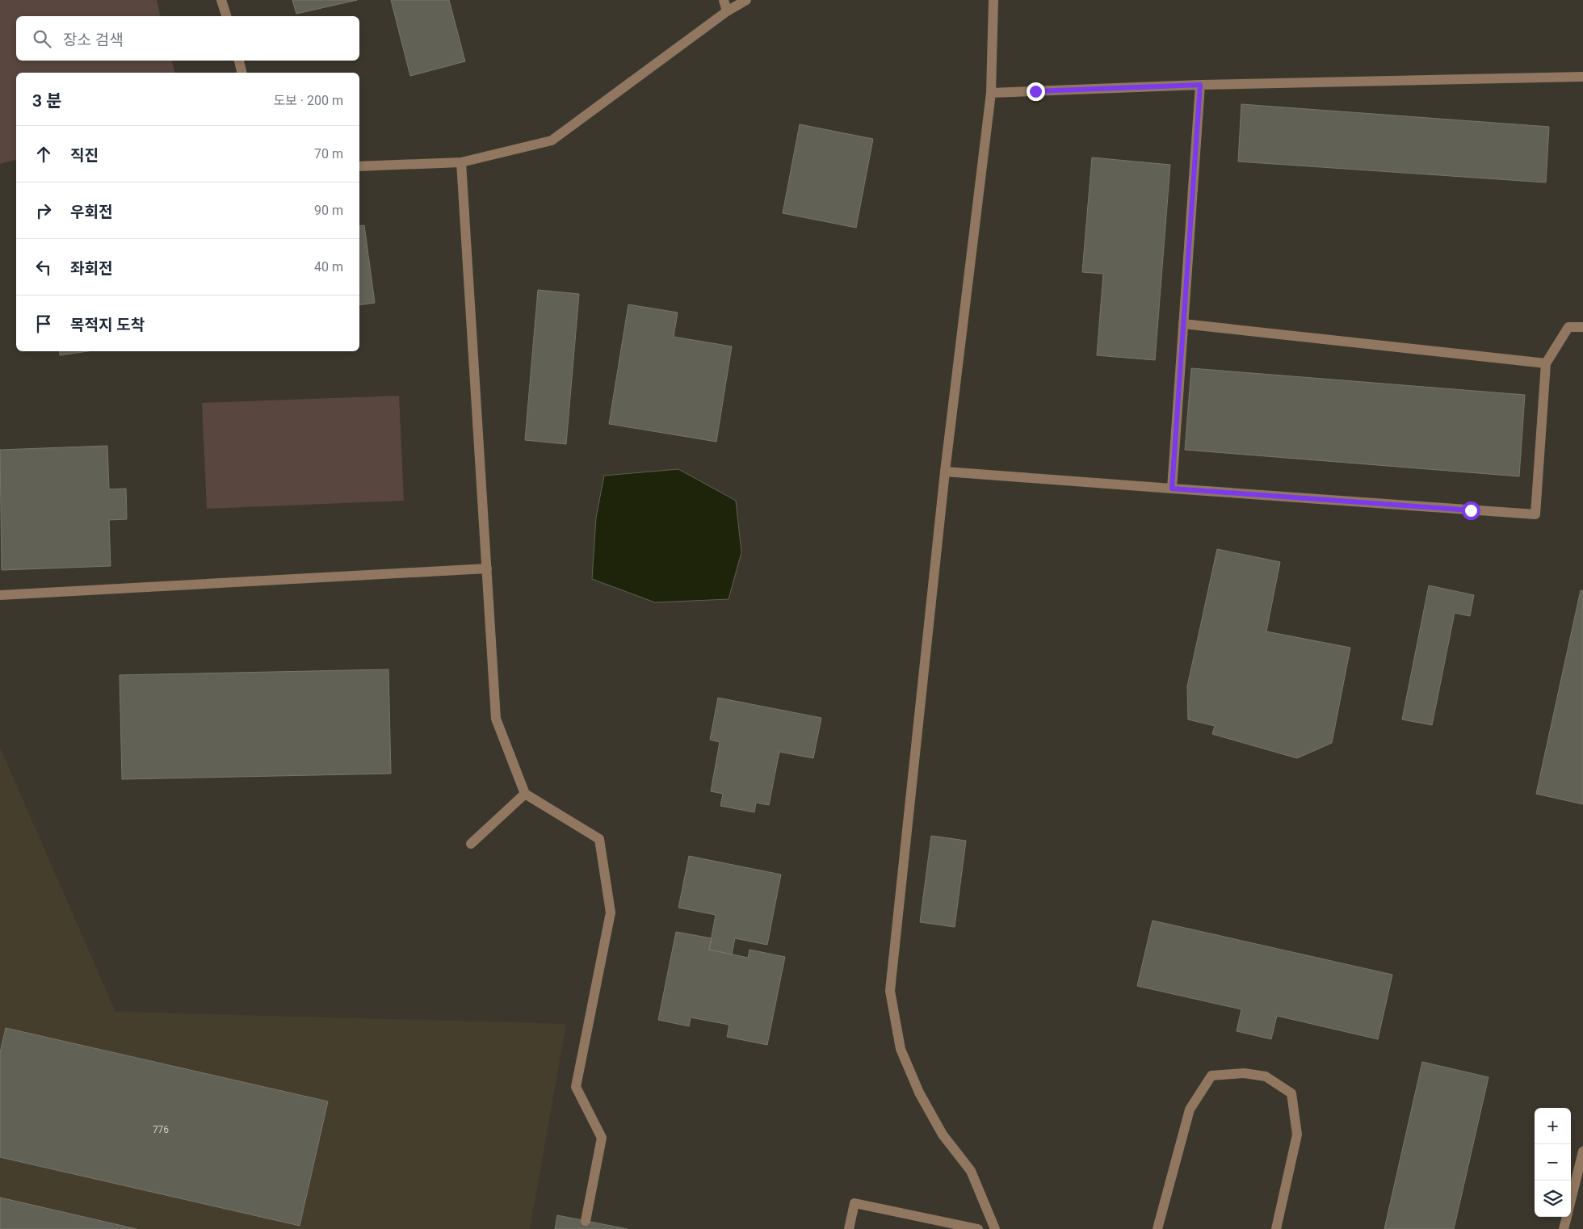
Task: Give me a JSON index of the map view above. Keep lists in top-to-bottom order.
{
  "house_numbers": ["776"],
  "page": {
    "search": "장소 검색",
    "heading": ["3 분", "도보 · 200 m"],
    "list": [
      ["직진", "70 m"],
      ["우회전", "90 m"],
      ["좌회전", "40 m"],
      "목적지 도착"
    ],
    "map_buttons": ["+", "−"]
  }
}
